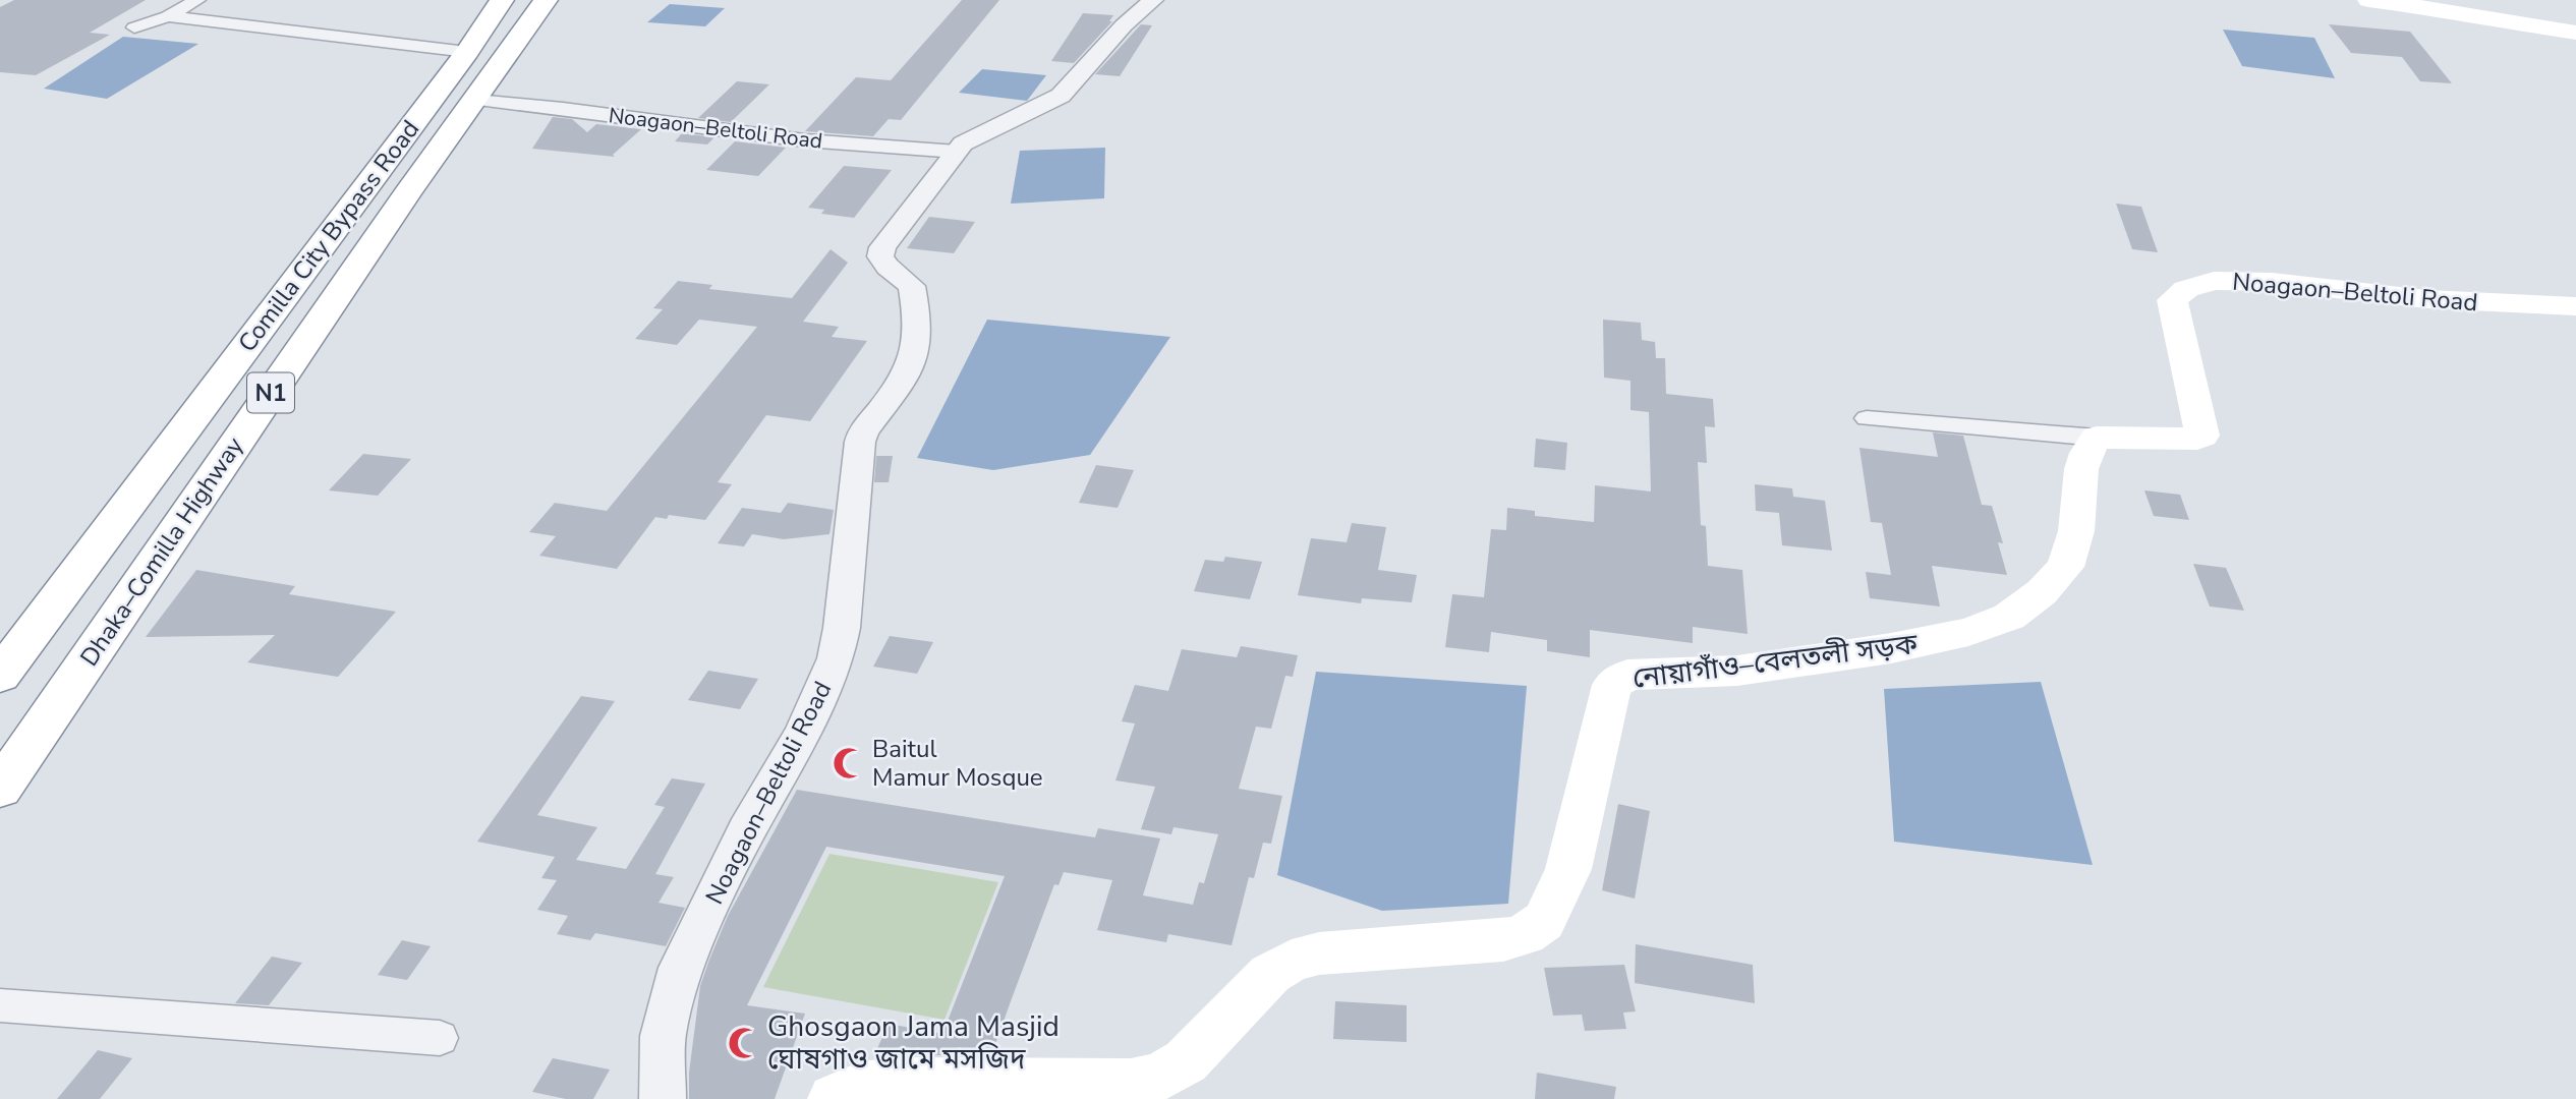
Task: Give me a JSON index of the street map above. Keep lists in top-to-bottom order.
{
  "streets": {
    "highway": ["Comilla City Bypass Road", "N1", "Dhaka–Comilla Highway"],
    "main road": ["Noagaon–Beltoli Road", "নোয়াগাঁও–বেলতলী সড়ক"]
  },
  "crossings": [
    ["Noagaon–Beltoli Road", "Dhaka–Comilla Highway"],
    ["Noagaon–Beltoli Road", "নোয়াগাঁও–বেলতলী সড়ক"]
  ],
  "places": {
    "mosque": ["Baitul Mamur Mosque", "Ghosgaon Jama Masjid ঘোষগাও জামে মসজিদ"]
  }
}
